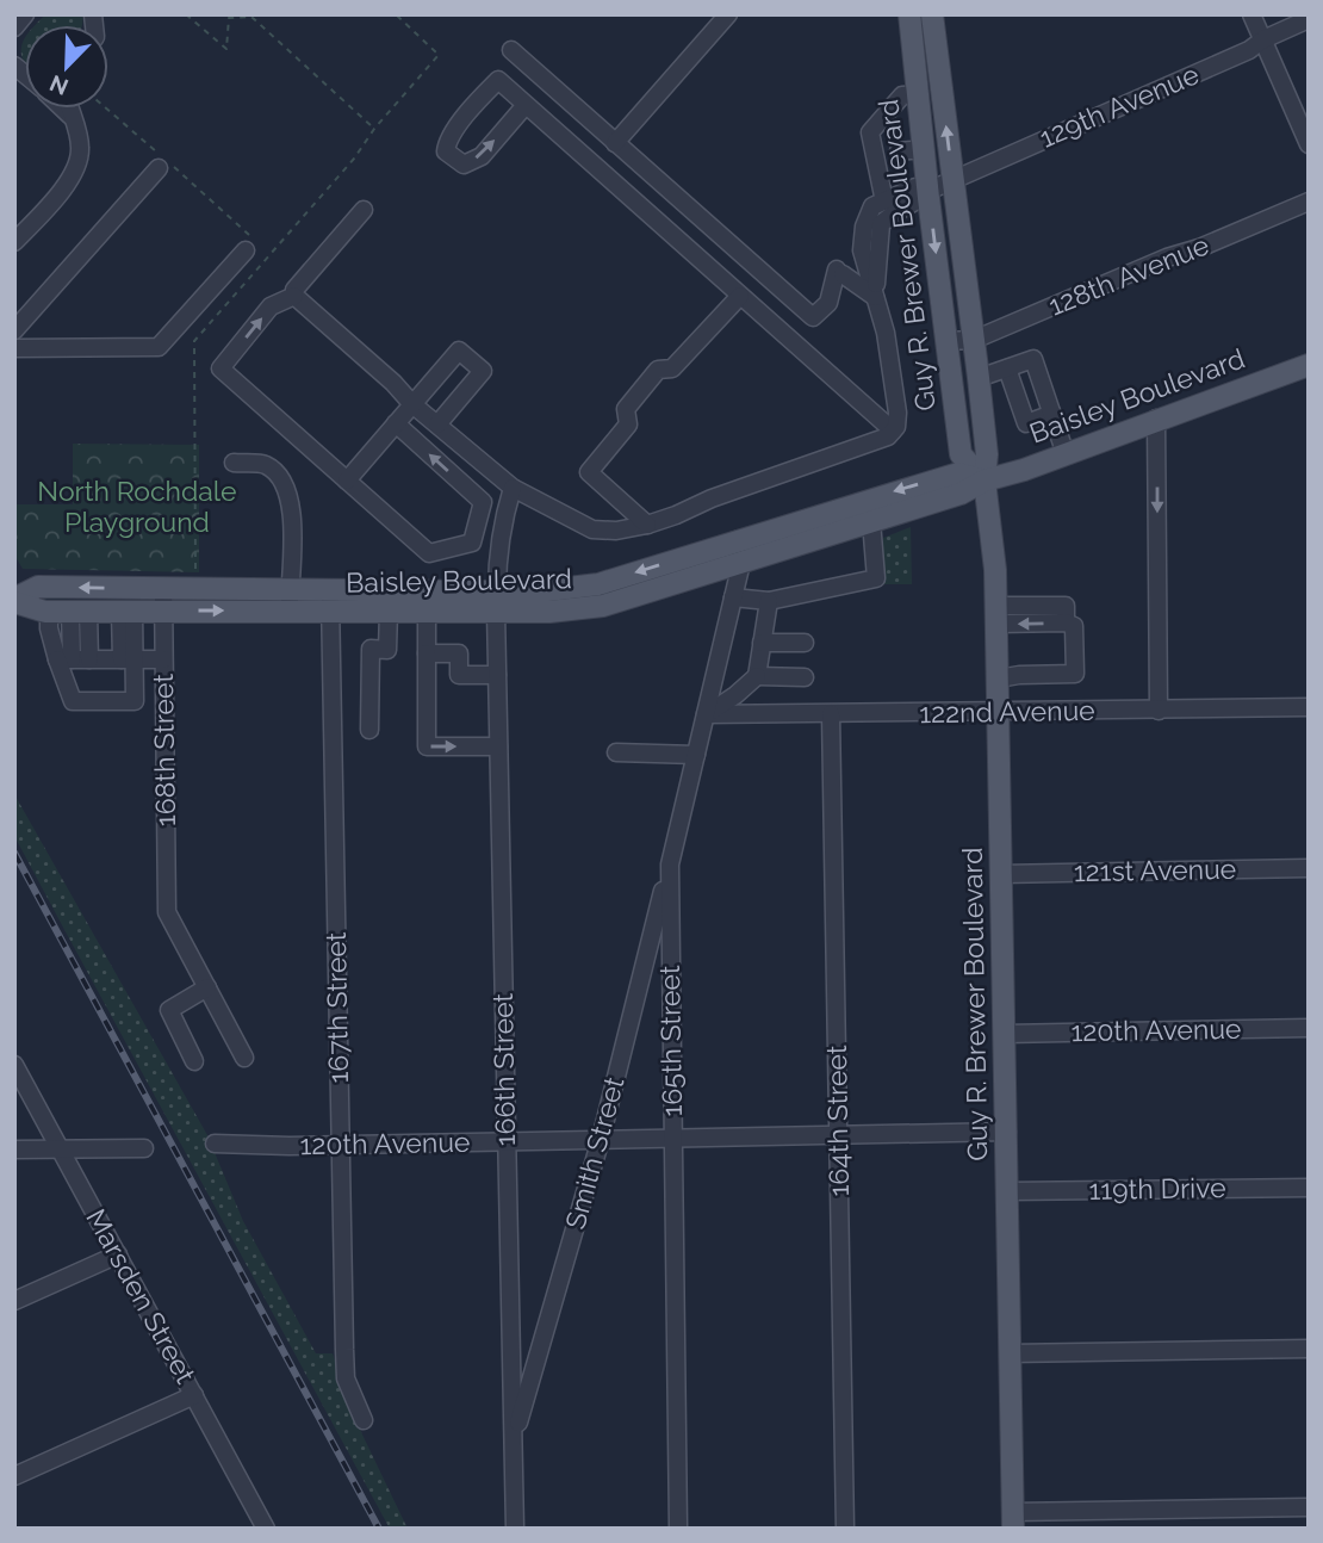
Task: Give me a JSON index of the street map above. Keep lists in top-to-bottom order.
{
  "streets": {
    "main road": ["Guy R. Brewer Boulevard", "Baisley Boulevard"],
    "street": [
      "129th Avenue",
      "128th Avenue",
      "122nd Avenue",
      "168th Street",
      "121st Avenue",
      "167th Street",
      "120th Avenue",
      "165th Street",
      "166th Street",
      "164th Street",
      "Smith Street",
      "119th Drive",
      "Marsden Street"
    ]
  },
  "crossings": [
    ["129th Avenue", "Guy R. Brewer Boulevard"],
    ["Guy R. Brewer Boulevard", "128th Avenue"],
    ["Guy R. Brewer Boulevard", "Baisley Boulevard"],
    ["Guy R. Brewer Boulevard", "122nd Avenue"],
    ["Guy R. Brewer Boulevard", "121st Avenue"],
    ["Guy R. Brewer Boulevard", "120th Avenue"],
    ["Guy R. Brewer Boulevard", "119th Drive"],
    ["Baisley Boulevard", "168th Street"],
    ["Baisley Boulevard", "167th Street"],
    ["Baisley Boulevard", "165th Street"],
    ["Baisley Boulevard", "166th Street"],
    ["122nd Avenue", "165th Street"],
    ["122nd Avenue", "164th Street"],
    ["167th Street", "120th Avenue"],
    ["120th Avenue", "165th Street"],
    ["120th Avenue", "166th Street"],
    ["120th Avenue", "164th Street"],
    ["120th Avenue", "Smith Street"],
    ["165th Street", "Smith Street"],
    ["166th Street", "Smith Street"]
  ],
  "parks": ["North Rochdale Playground"],
  "north": "bottom left"
}
